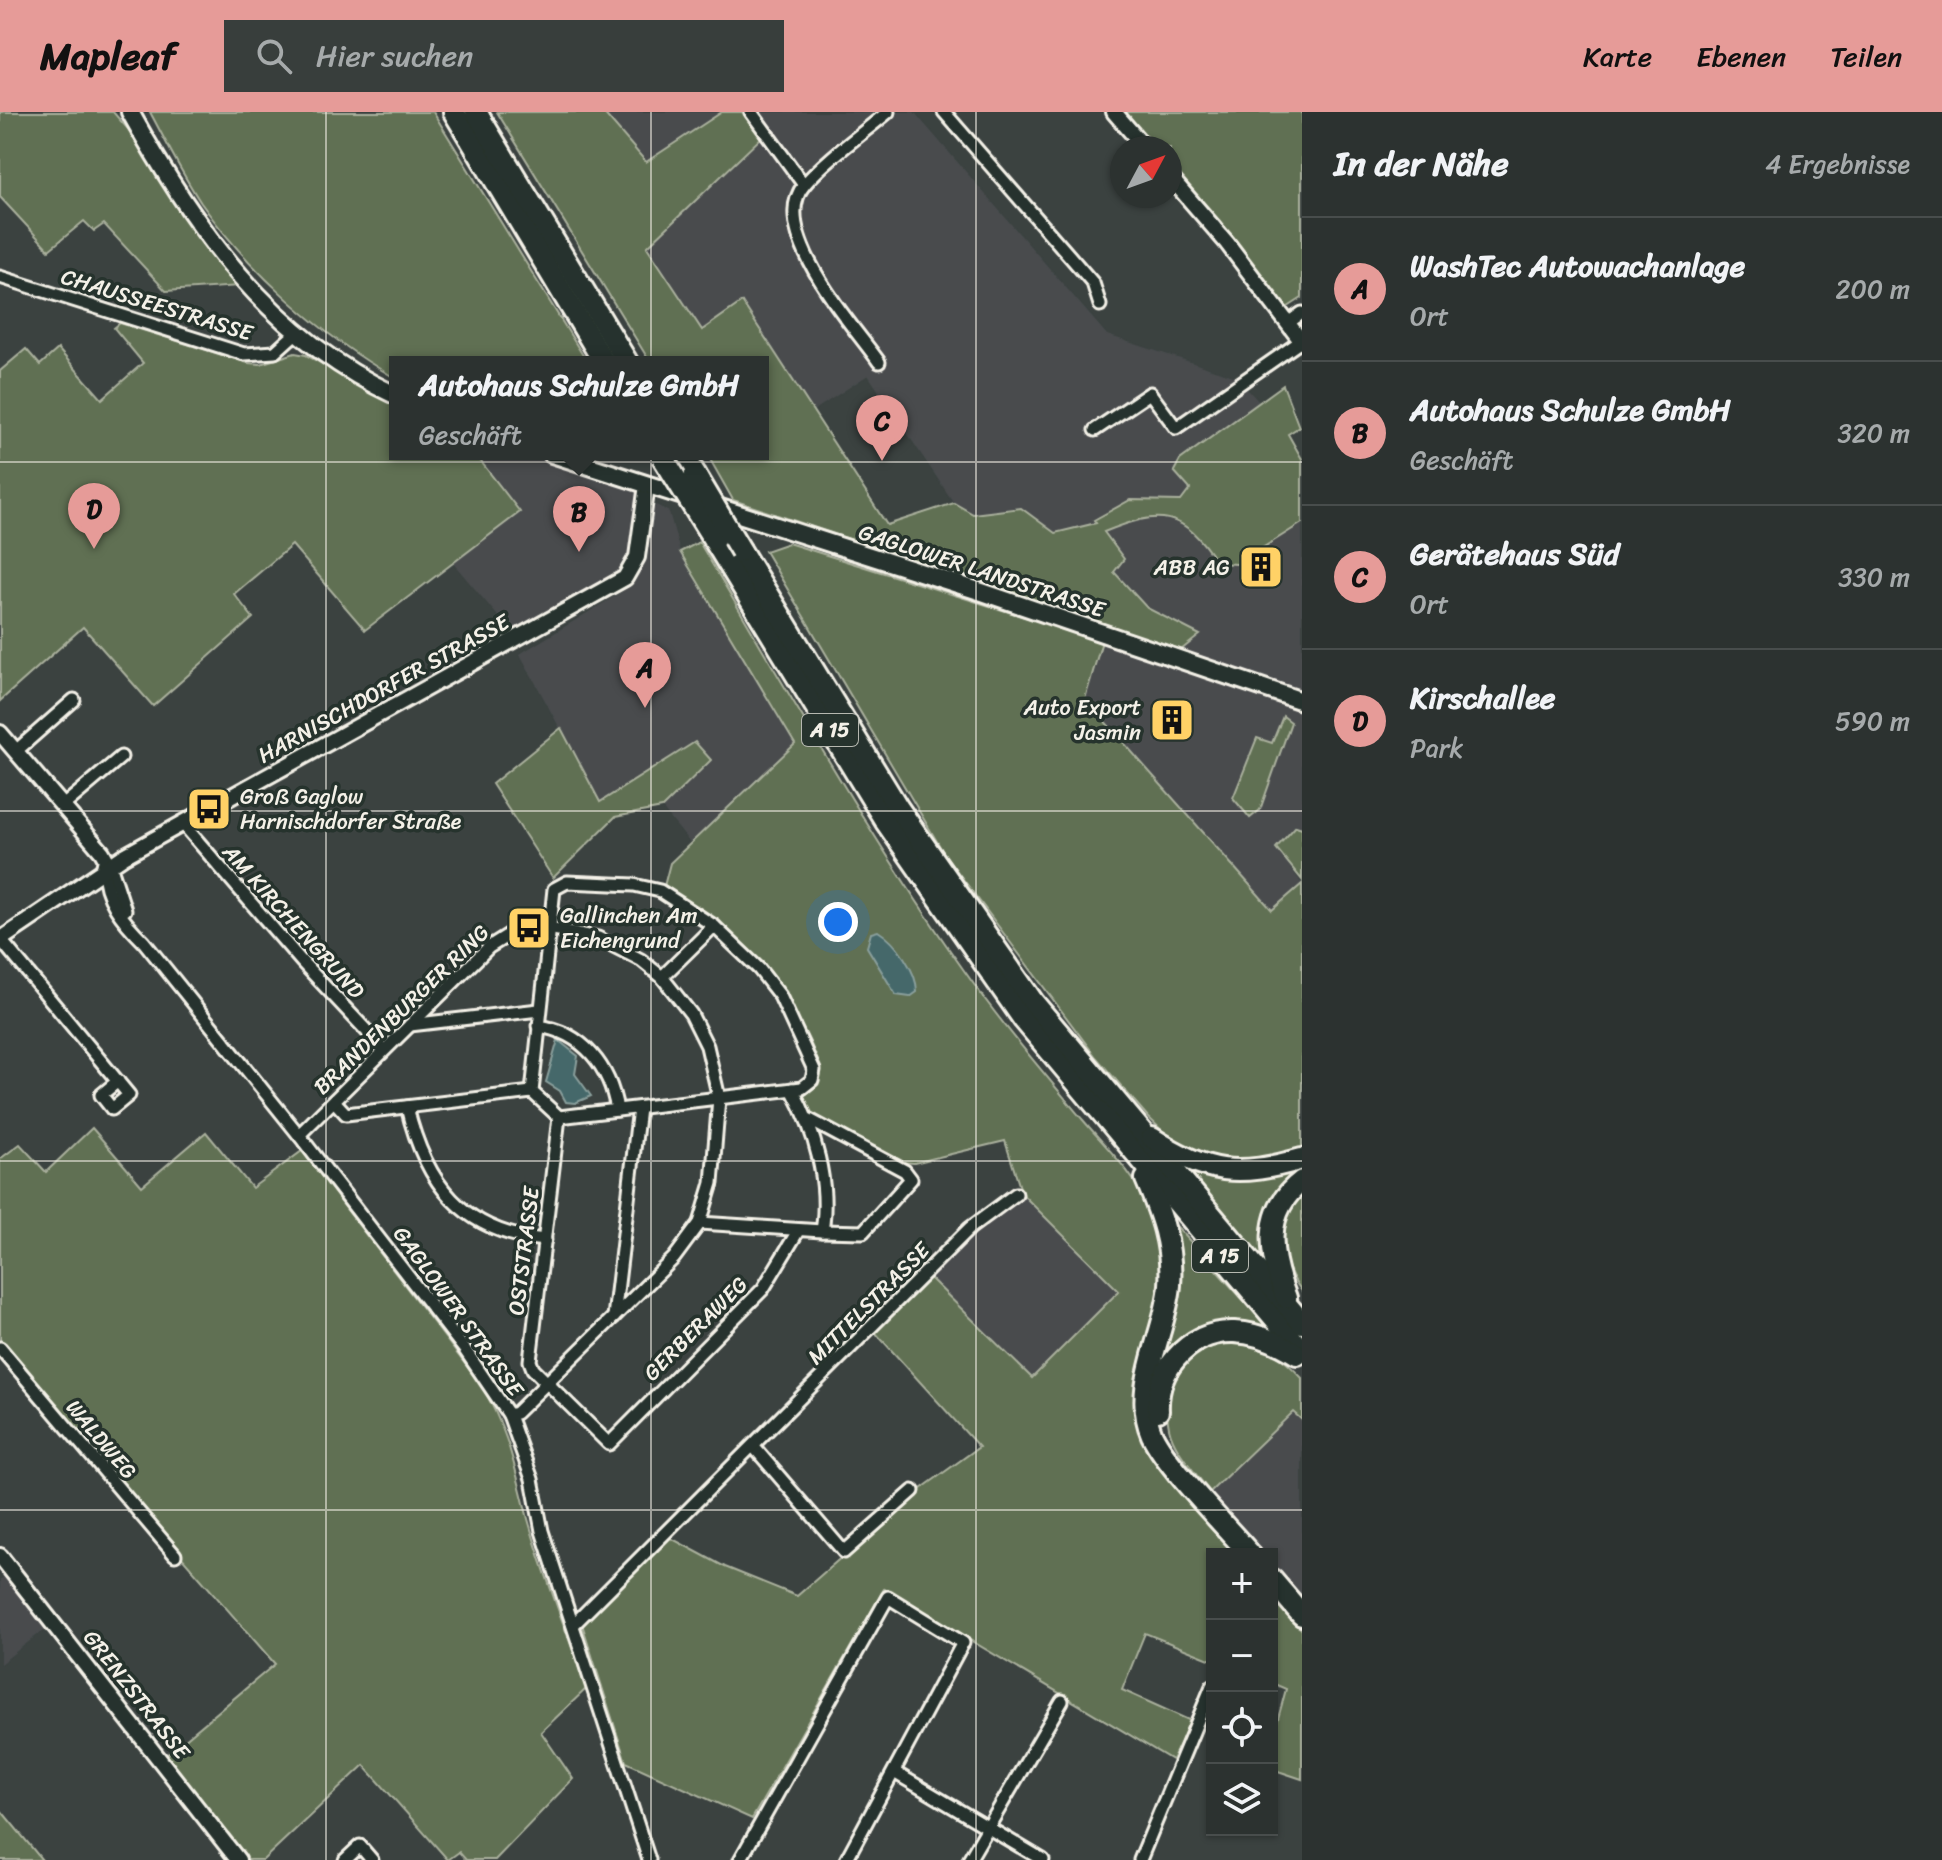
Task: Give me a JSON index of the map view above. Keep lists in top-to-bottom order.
{
  "streets": {
    "highway": ["A 15"],
    "main road": ["GAGLOWER LANDSTRASSE"],
    "street": [
      "CHAUSSEESTRASSE",
      "HARNISCHDORFER STRASSE",
      "AM KIRCHENGRUND",
      "BRANDENBURGER RING",
      "OSTSTRASSE",
      "MITTELSTRASSE",
      "GAGLOWER STRASSE",
      "GERBERAWEG",
      "WALDWEG",
      "GRENZSTRASSE"
    ]
  },
  "crossings": [
    ["GAGLOWER LANDSTRASSE", "HARNISCHDORFER STRASSE"],
    ["HARNISCHDORFER STRASSE", "AM KIRCHENGRUND"],
    ["HARNISCHDORFER STRASSE", "GAGLOWER STRASSE"],
    ["BRANDENBURGER RING", "OSTSTRASSE"],
    ["BRANDENBURGER RING", "GAGLOWER STRASSE"],
    ["BRANDENBURGER RING", "GERBERAWEG"],
    ["OSTSTRASSE", "GERBERAWEG"],
    ["MITTELSTRASSE", "GAGLOWER STRASSE"]
  ],
  "places": {
    "building": ["ABB AG", "Auto Export Jasmin"],
    "bus stop": ["Groß Gaglow Harnischdorfer Straße", "Gallinchen Am Eichengrund"]
  },
  "north": "top right",
  "page": {
    "header": "Mapleaf",
    "search": "Hier suchen",
    "nav": ["Karte", "Ebenen", "Teilen"],
    "heading": ["In der Nähe", "4 Ergebnisse"],
    "list": [
      {
        "mark": "A",
        "name": "WashTec Autowachanlage",
        "note": "Ort",
        "value": "200 m"
      },
      {
        "mark": "B",
        "name": "Autohaus Schulze GmbH",
        "note": "Geschäft",
        "value": "320 m"
      },
      {
        "mark": "C",
        "name": "Gerätehaus Süd",
        "note": "Ort",
        "value": "330 m"
      },
      {
        "mark": "D",
        "name": "Kirschallee",
        "note": "Park",
        "value": "590 m"
      }
    ],
    "popup": ["Autohaus Schulze GmbH", "Geschäft"],
    "pins": [
      "C",
      "D",
      "B",
      "A"
    ],
    "map_buttons": ["+", "−"]
  }
}
